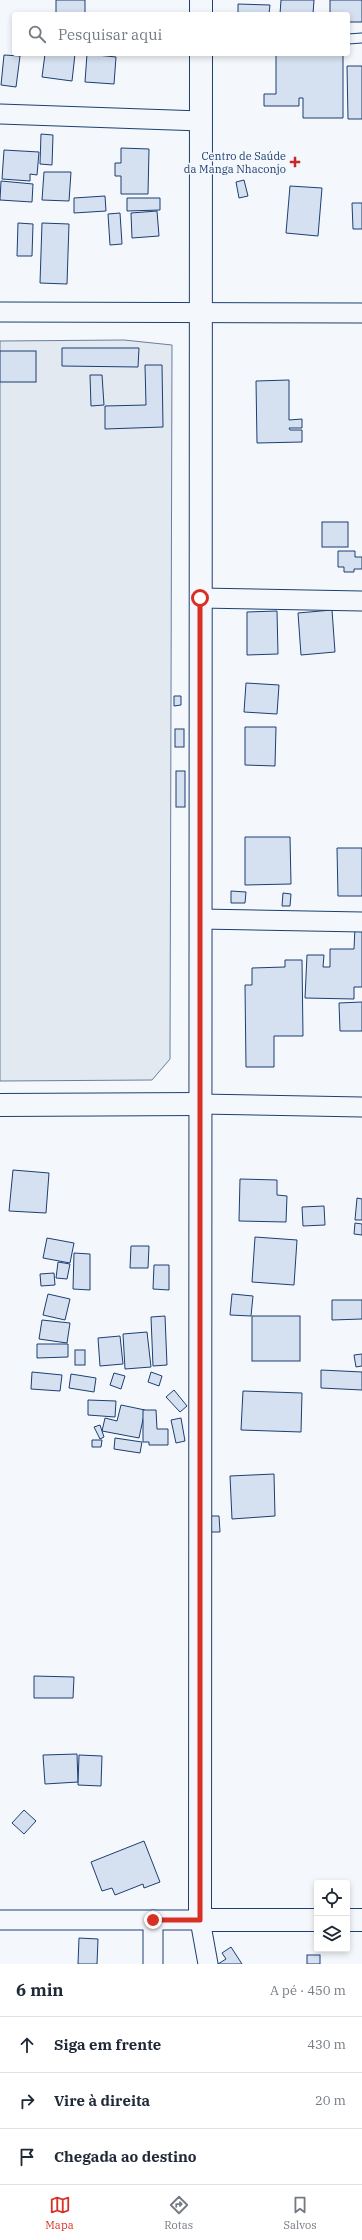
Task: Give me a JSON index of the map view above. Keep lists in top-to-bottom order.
{
  "places": {
    "health": ["Centro de Saúde da Manga Nhaconjo"]
  },
  "page": {
    "search": "Pesquisar aqui",
    "heading": ["6 min", "A pé · 450 m"],
    "list": [
      ["Siga em frente", "430 m"],
      ["Vire à direita", "20 m"],
      "Chegada ao destino"
    ],
    "nav": ["Mapa", "Rotas", "Salvos"]
  }
}
